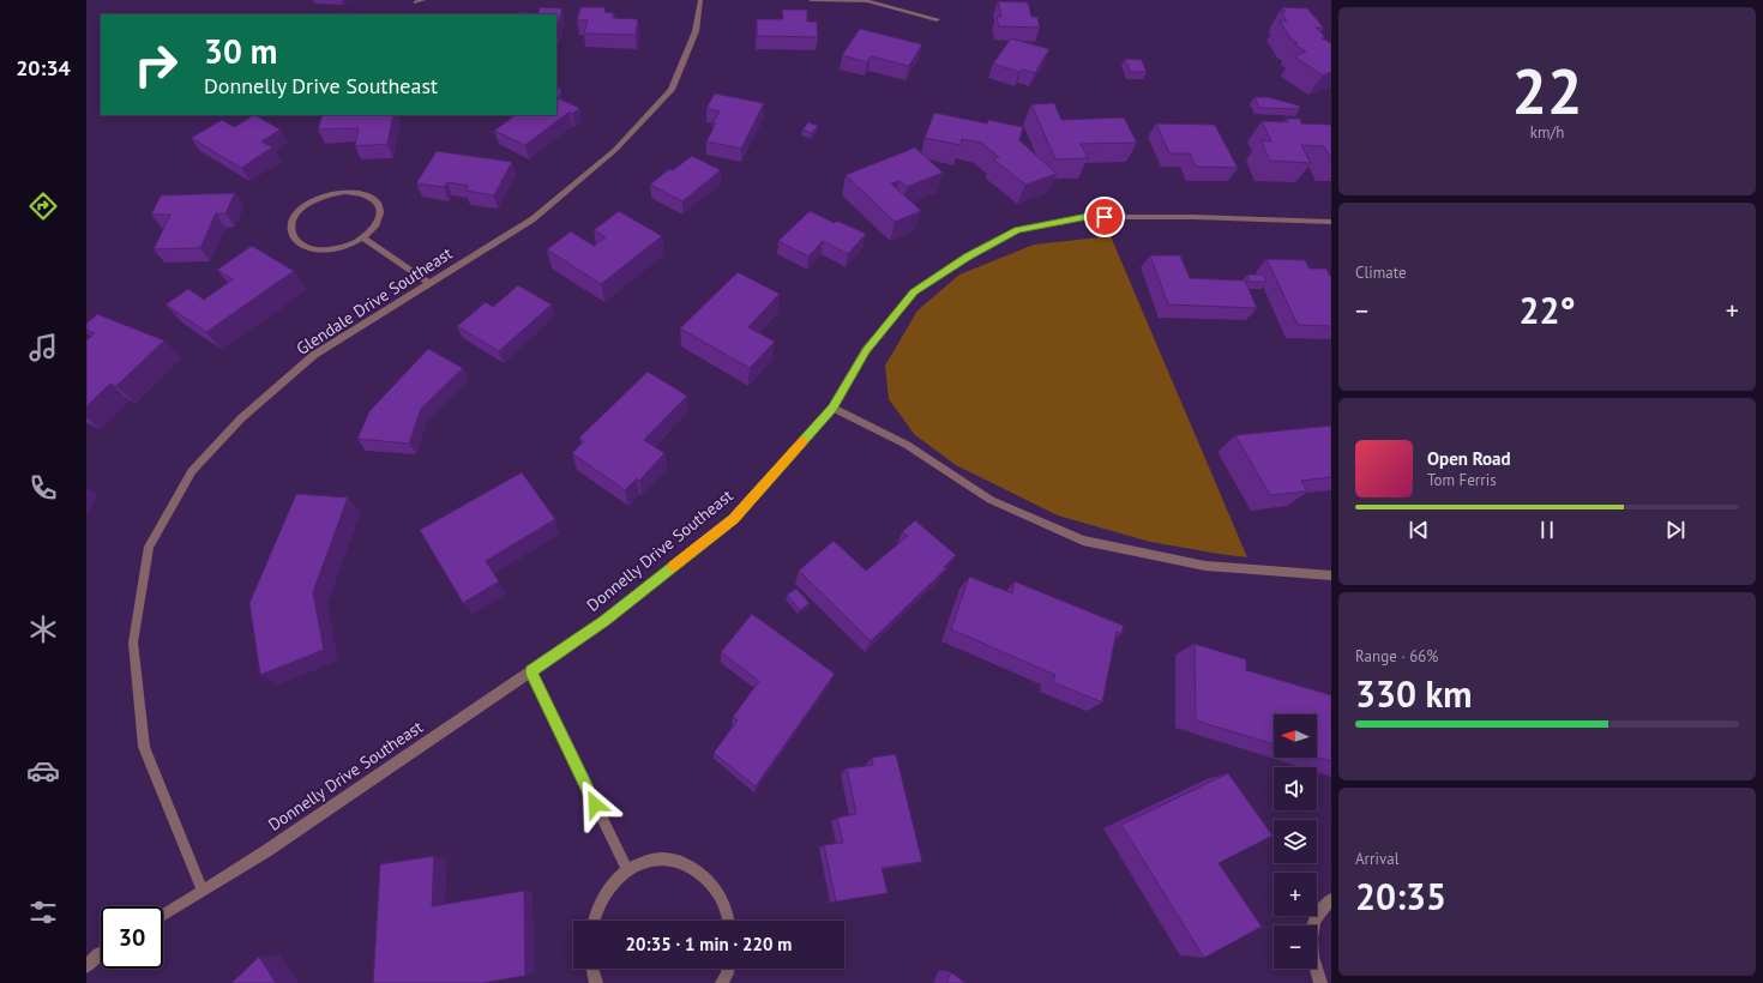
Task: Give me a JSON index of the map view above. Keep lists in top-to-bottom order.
{
  "streets": {
    "street": ["Glendale Drive Southeast", "Donnelly Drive Southeast"]
  },
  "crossings": [
    ["Glendale Drive Southeast", "Donnelly Drive Southeast"]
  ],
  "north": "left",
  "page": {
    "tabs": "20:34",
    "tile": [
      ["22", "km/h"],
      "Climate",
      ["Range · 66%", "330 km"],
      ["Arrival", "20:35"]
    ],
    "turn": ["30 m", "Donnelly Drive Southeast"],
    "heat": ["−", "22°", "+"],
    "song": ["Open Road", "Tom Ferris"],
    "map_buttons": ["+", "−"],
    "limit": "30",
    "trip": "20:35 · 1 min · 220 m"
  }
}
